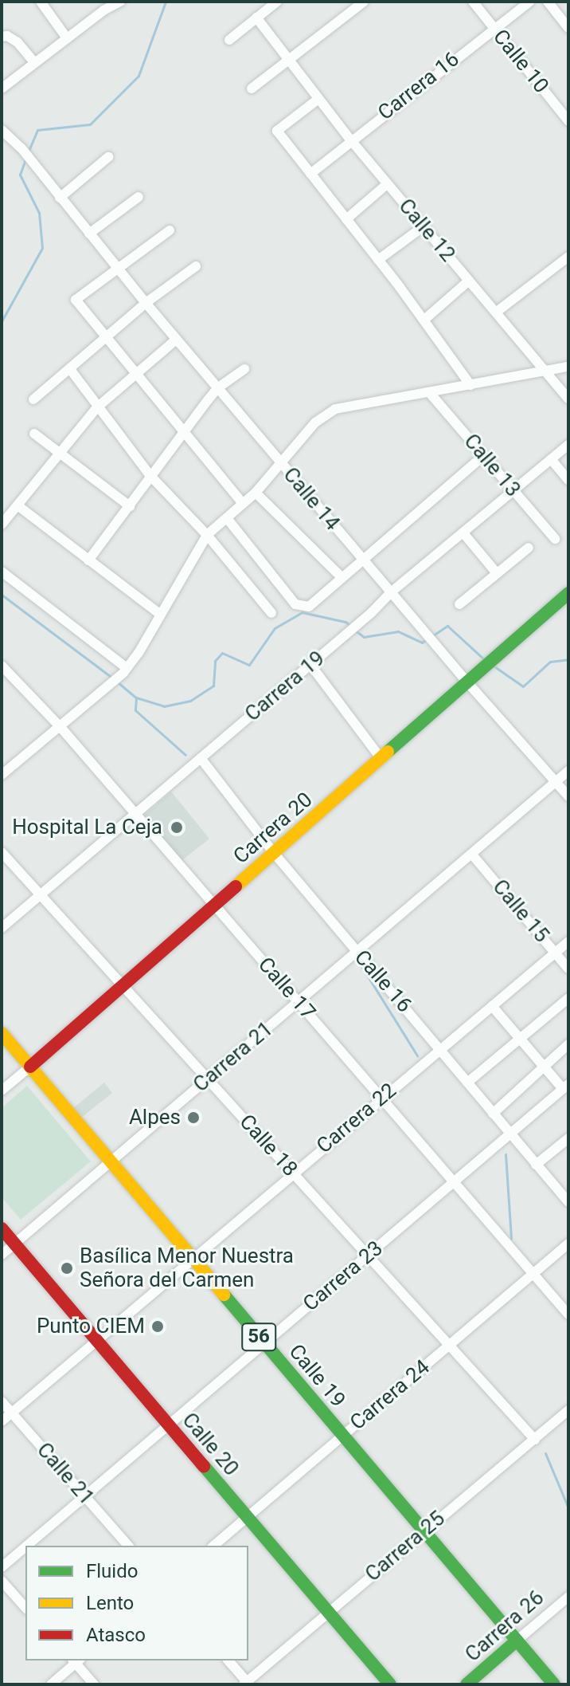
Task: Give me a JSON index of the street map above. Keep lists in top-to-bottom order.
{
  "streets": {
    "main road": [
      "Carrera 20",
      "56",
      "Calle 19",
      "Calle 20",
      "Carrera 26"
    ],
    "street": [
      "Calle 10",
      "Carrera 16",
      "Calle 12",
      "Calle 13",
      "Calle 14",
      "Carrera 19",
      "Calle 15",
      "Calle 16",
      "Calle 17",
      "Carrera 21",
      "Carrera 22",
      "Calle 18",
      "Carrera 23",
      "Carrera 24",
      "Calle 21",
      "Carrera 25"
    ]
  },
  "crossings": [
    ["Calle 10", "Carrera 16"],
    ["Carrera 16", "Calle 12"],
    ["Calle 13", "Carrera 19"],
    ["Calle 14", "Carrera 19"],
    ["Calle 14", "Carrera 20"],
    ["Calle 14", "Carrera 21"],
    ["Carrera 19", "Calle 16"],
    ["Carrera 19", "Calle 17"],
    ["Carrera 19", "Calle 18"],
    ["Carrera 20", "Calle 16"],
    ["Carrera 20", "Calle 17"],
    ["Carrera 20", "Calle 18"],
    ["Carrera 20", "Calle 19"],
    ["Calle 15", "Carrera 21"],
    ["Calle 15", "Carrera 22"],
    ["Calle 16", "Carrera 21"],
    ["Calle 16", "Carrera 22"],
    ["Calle 16", "Carrera 23"],
    ["Calle 17", "Carrera 21"],
    ["Calle 17", "Carrera 22"],
    ["Calle 17", "Carrera 23"],
    ["Calle 17", "Carrera 24"],
    ["Carrera 21", "Calle 18"],
    ["Carrera 21", "Calle 19"],
    ["Carrera 21", "Calle 20"],
    ["Carrera 22", "Calle 18"],
    ["Carrera 22", "Calle 19"],
    ["Carrera 22", "Calle 20"],
    ["Carrera 22", "Calle 21"],
    ["Calle 18", "Carrera 23"],
    ["Calle 18", "Carrera 24"],
    ["Calle 18", "Carrera 25"],
    ["Carrera 23", "Calle 19"],
    ["Carrera 23", "Calle 20"],
    ["Carrera 23", "Calle 21"],
    ["Calle 19", "Carrera 24"],
    ["Calle 19", "Carrera 25"],
    ["Calle 19", "Carrera 26"],
    ["Carrera 24", "Calle 20"],
    ["Calle 20", "Carrera 25"]
  ],
  "places": [
    "Hospital La Ceja",
    "Alpes",
    "Basílica Menor Nuestra Señora del Carmen",
    "Punto CIEM"
  ],
  "legend": ["Fluido", "Lento", "Atasco"]
}
